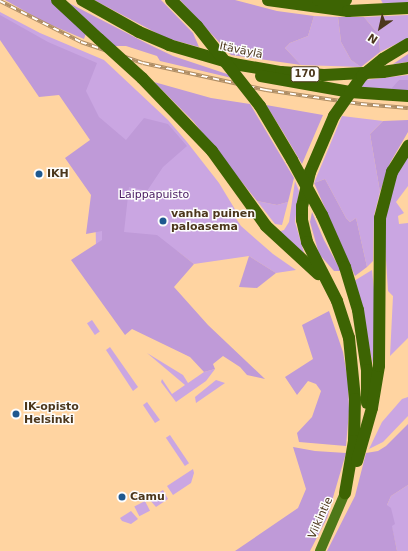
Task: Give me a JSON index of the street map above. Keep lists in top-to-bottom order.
{
  "streets": {
    "highway": ["Itäväylä", "170"],
    "main road": ["Viikintie"]
  },
  "parks": ["Laippapuisto"],
  "places": [
    "IKH",
    "vanha puinen paloasema",
    "IK-opisto Helsinki",
    "Camu"
  ],
  "north": "bottom left"
}
